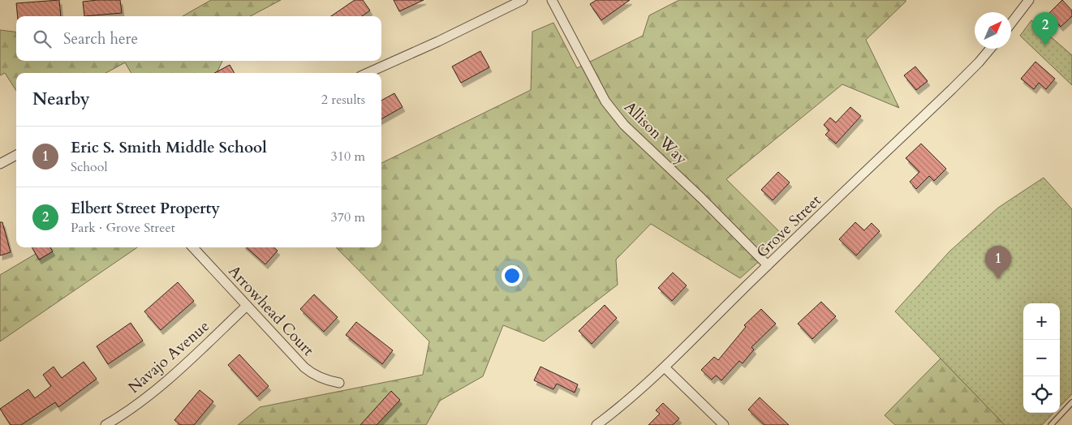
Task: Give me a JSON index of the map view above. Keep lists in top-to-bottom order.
{
  "streets": {
    "street": [
      "Allison Way",
      "Grove Street",
      "Arrowhead Court",
      "Navajo Avenue"
    ]
  },
  "crossings": [
    ["Allison Way", "Grove Street"],
    ["Arrowhead Court", "Navajo Avenue"]
  ],
  "north": "top right",
  "page": {
    "pins": ["2", "1"],
    "search": "Search here",
    "heading": ["Nearby", "2 results"],
    "list": [
      {
        "mark": "1",
        "name": "Eric S. Smith Middle School",
        "note": "School",
        "value": "310 m"
      },
      {
        "mark": "2",
        "name": "Elbert Street Property",
        "note": "Park · Grove Street",
        "value": "370 m"
      }
    ],
    "map_buttons": ["+", "−"]
  }
}
